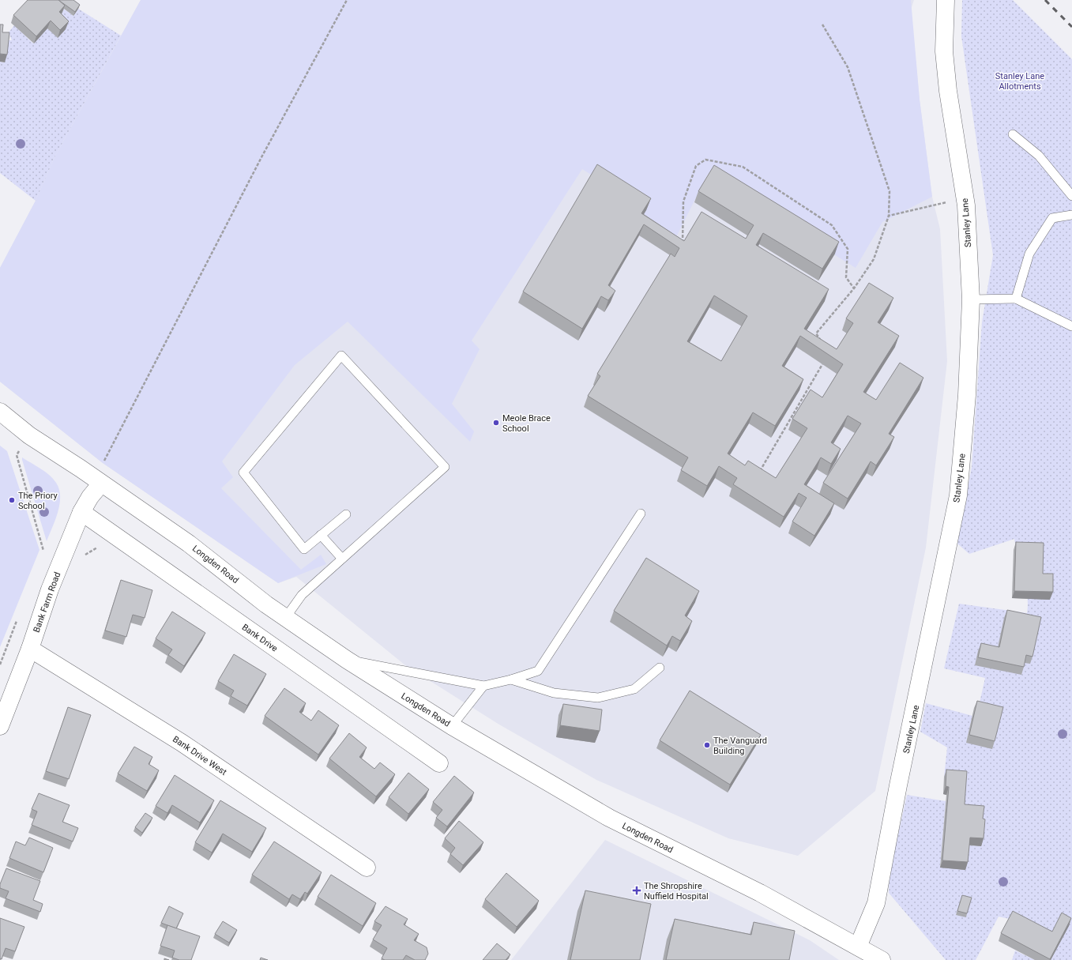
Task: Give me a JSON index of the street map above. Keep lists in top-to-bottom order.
{
  "streets": {
    "street": [
      "Stanley Lane",
      "Longden Road",
      "Bank Farm Road",
      "Bank Drive",
      "Bank Drive West"
    ]
  },
  "crossings": [
    ["Stanley Lane", "Longden Road"],
    ["Longden Road", "Bank Farm Road"],
    ["Bank Farm Road", "Bank Drive"],
    ["Bank Farm Road", "Bank Drive West"]
  ],
  "parks": ["Stanley Lane Allotments"],
  "places": {
    "other": ["Meole Brace School", "The Priory School", "The Vanguard Building"],
    "health": ["The Shropshire Nuffield Hospital"]
  }
}
